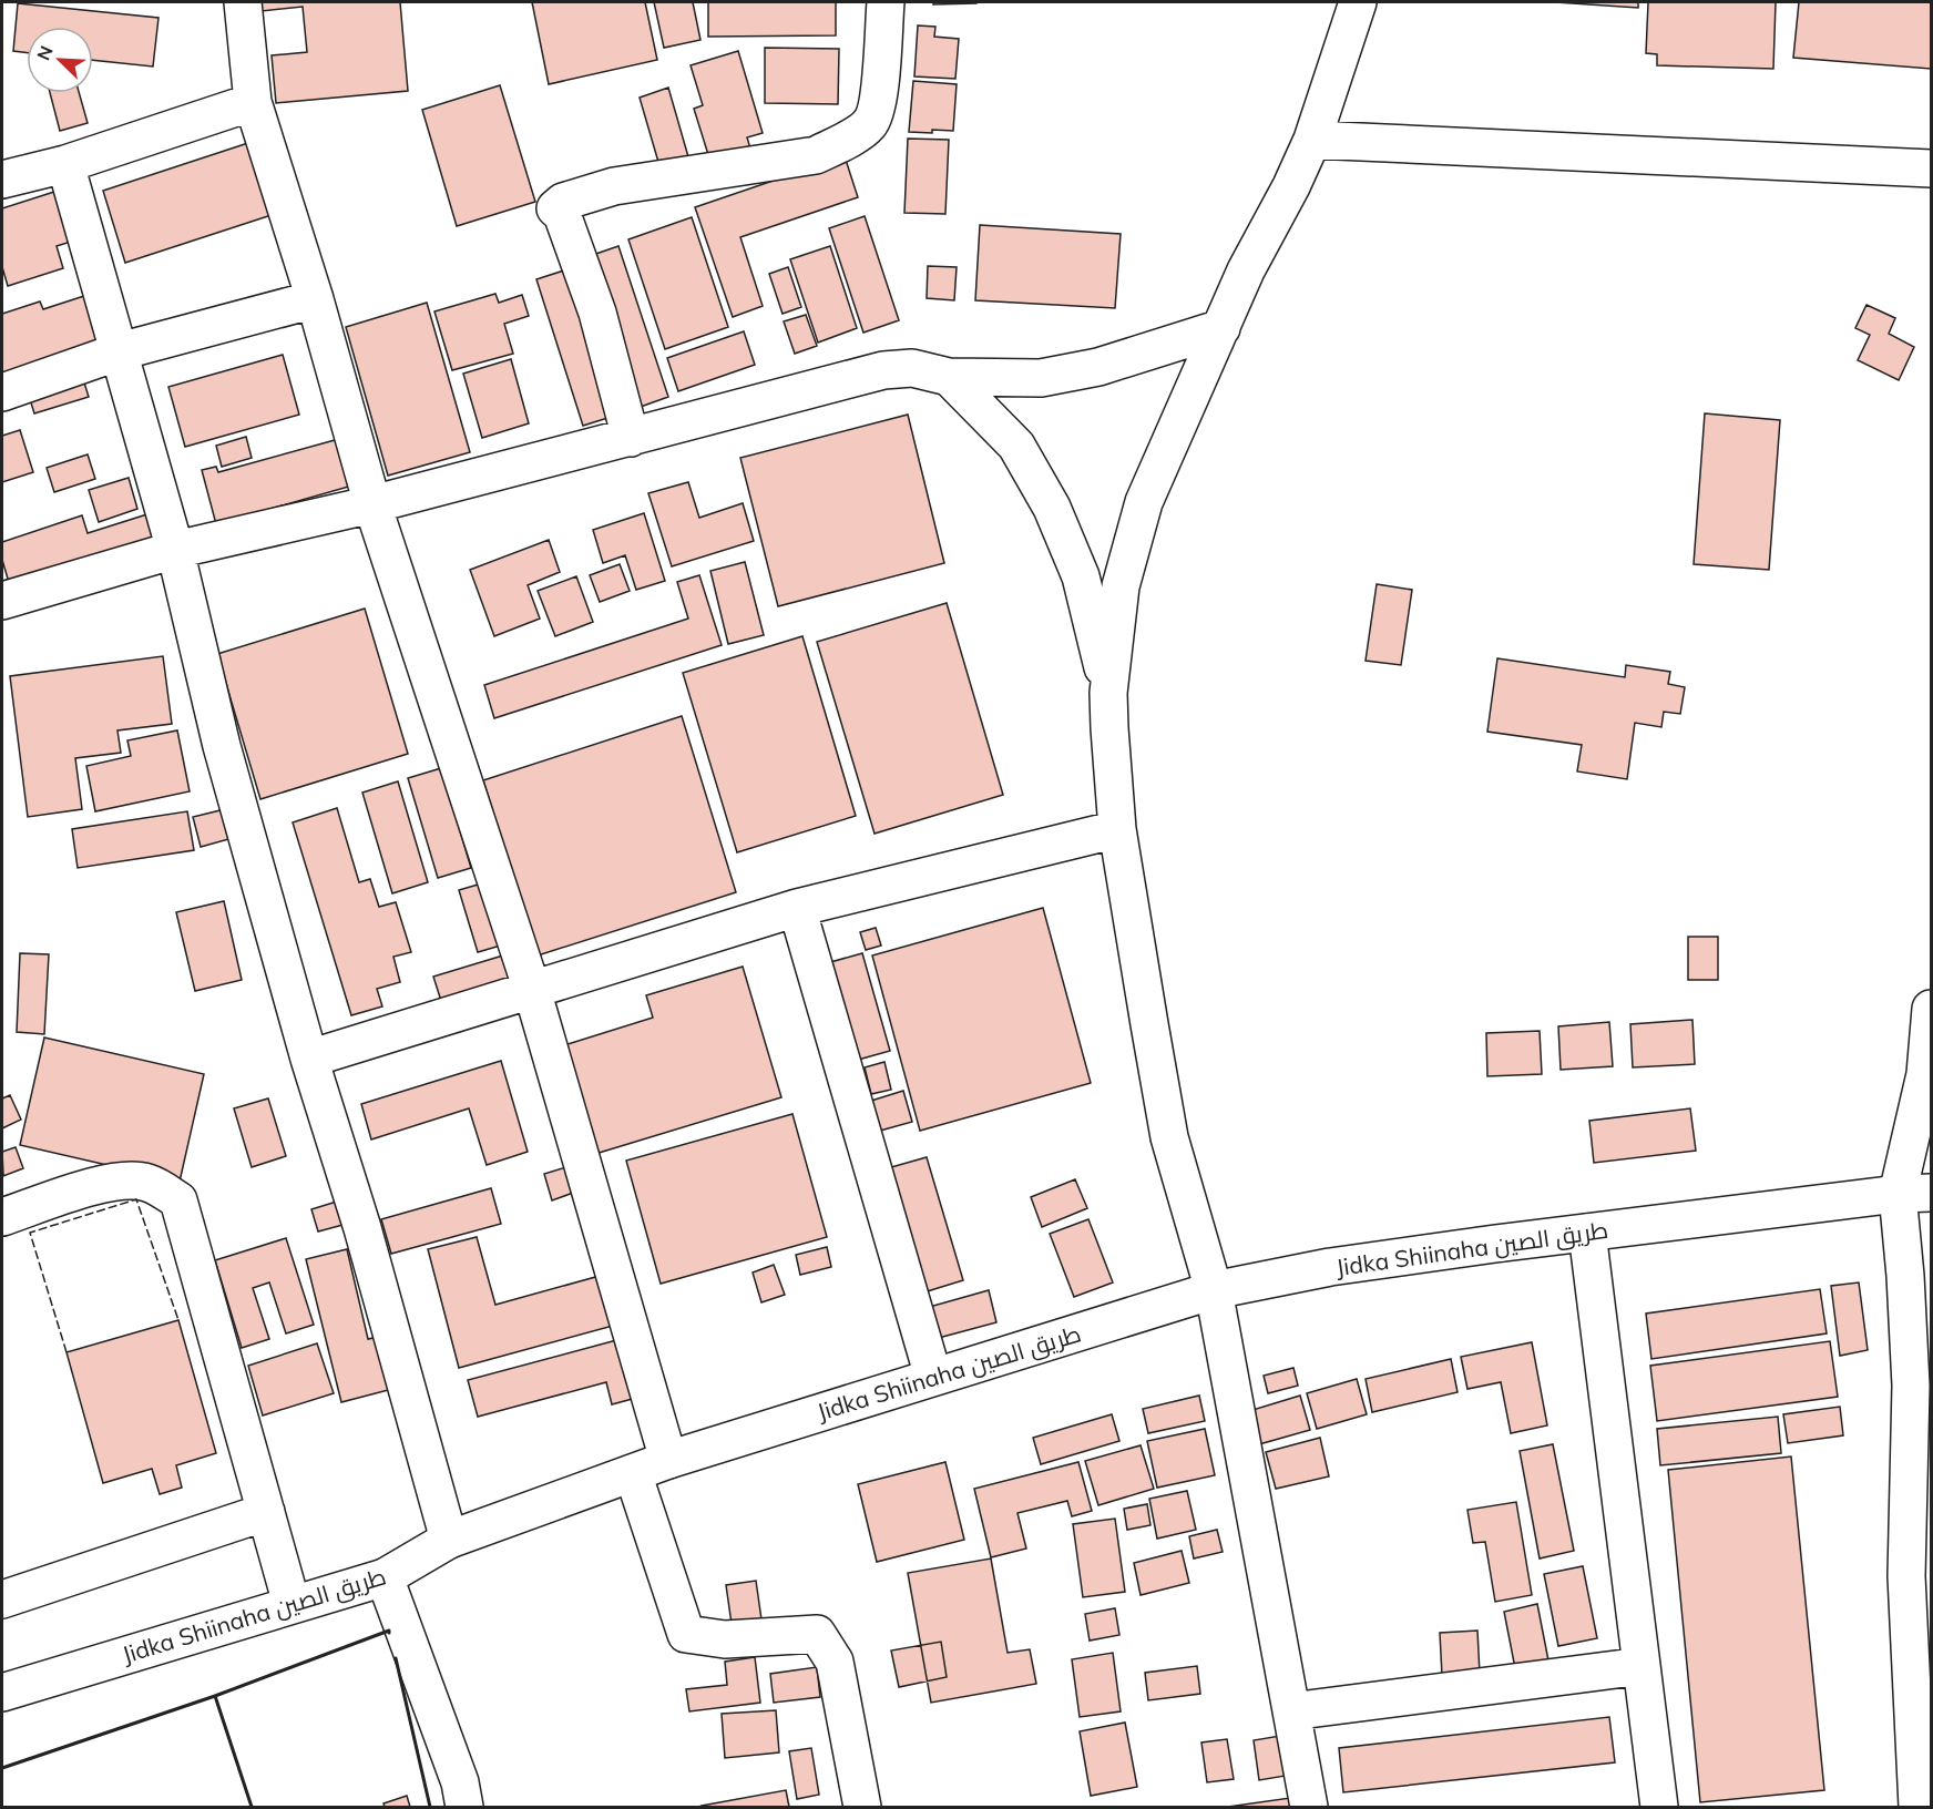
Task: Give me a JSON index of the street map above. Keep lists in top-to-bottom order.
{
  "streets": {
    "street": ["Jidka Shiinaha طريق الصين"]
  },
  "north": "top left"
}
